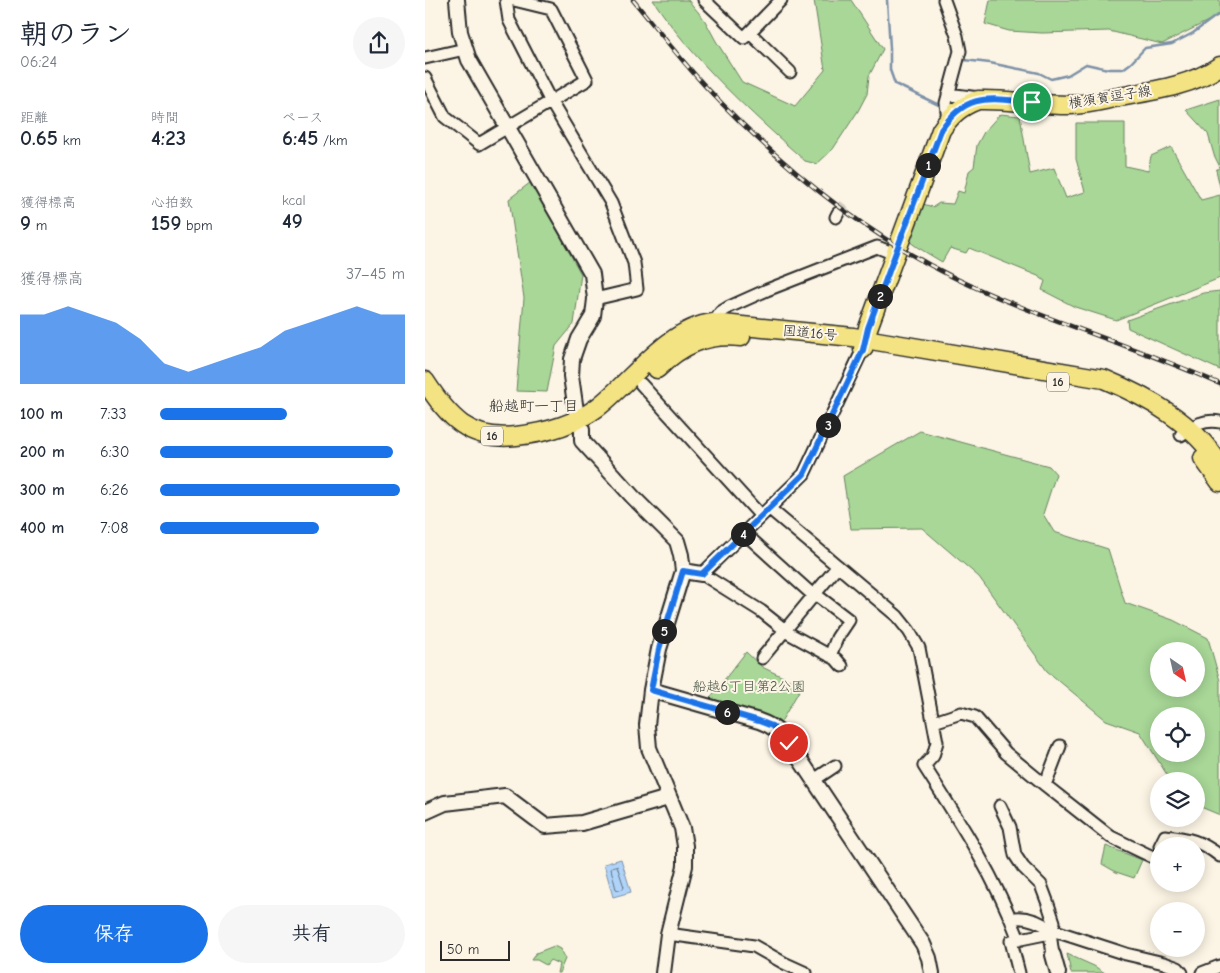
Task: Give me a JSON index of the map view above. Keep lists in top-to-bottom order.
{
  "streets": {
    "main road": ["横須賀逗子線", "国道16号", "16"]
  },
  "crossings": [
    ["横須賀逗子線", "国道16号"]
  ],
  "districts": ["船越町一丁目"],
  "parks": ["船越6丁目第2公園"],
  "scale_bar": "50 m",
  "north": "bottom right",
  "page": {
    "heading": ["朝のラン", "06:24"],
    "stats": [
      ["距離", "0.65 km"],
      ["時間", "4:23"],
      ["ペース", "6:45 /km"],
      ["獲得標高", "9 m"],
      ["心拍数", "159 bpm"],
      ["kcal", "49"]
    ],
    "pins": [
      "1",
      "2",
      "3",
      "4",
      "5",
      "6"
    ],
    "chart": ["獲得標高", "37–45 m"],
    "list": [
      {
        "name": "100 m",
        "note": "7:33"
      },
      {
        "name": "200 m",
        "note": "6:30"
      },
      {
        "name": "300 m",
        "note": "6:26"
      },
      {
        "name": "400 m",
        "note": "7:08"
      }
    ],
    "map_buttons": ["+", "−"],
    "buttons": ["保存", "共有"],
    "scale": "50 m"
  }
}
